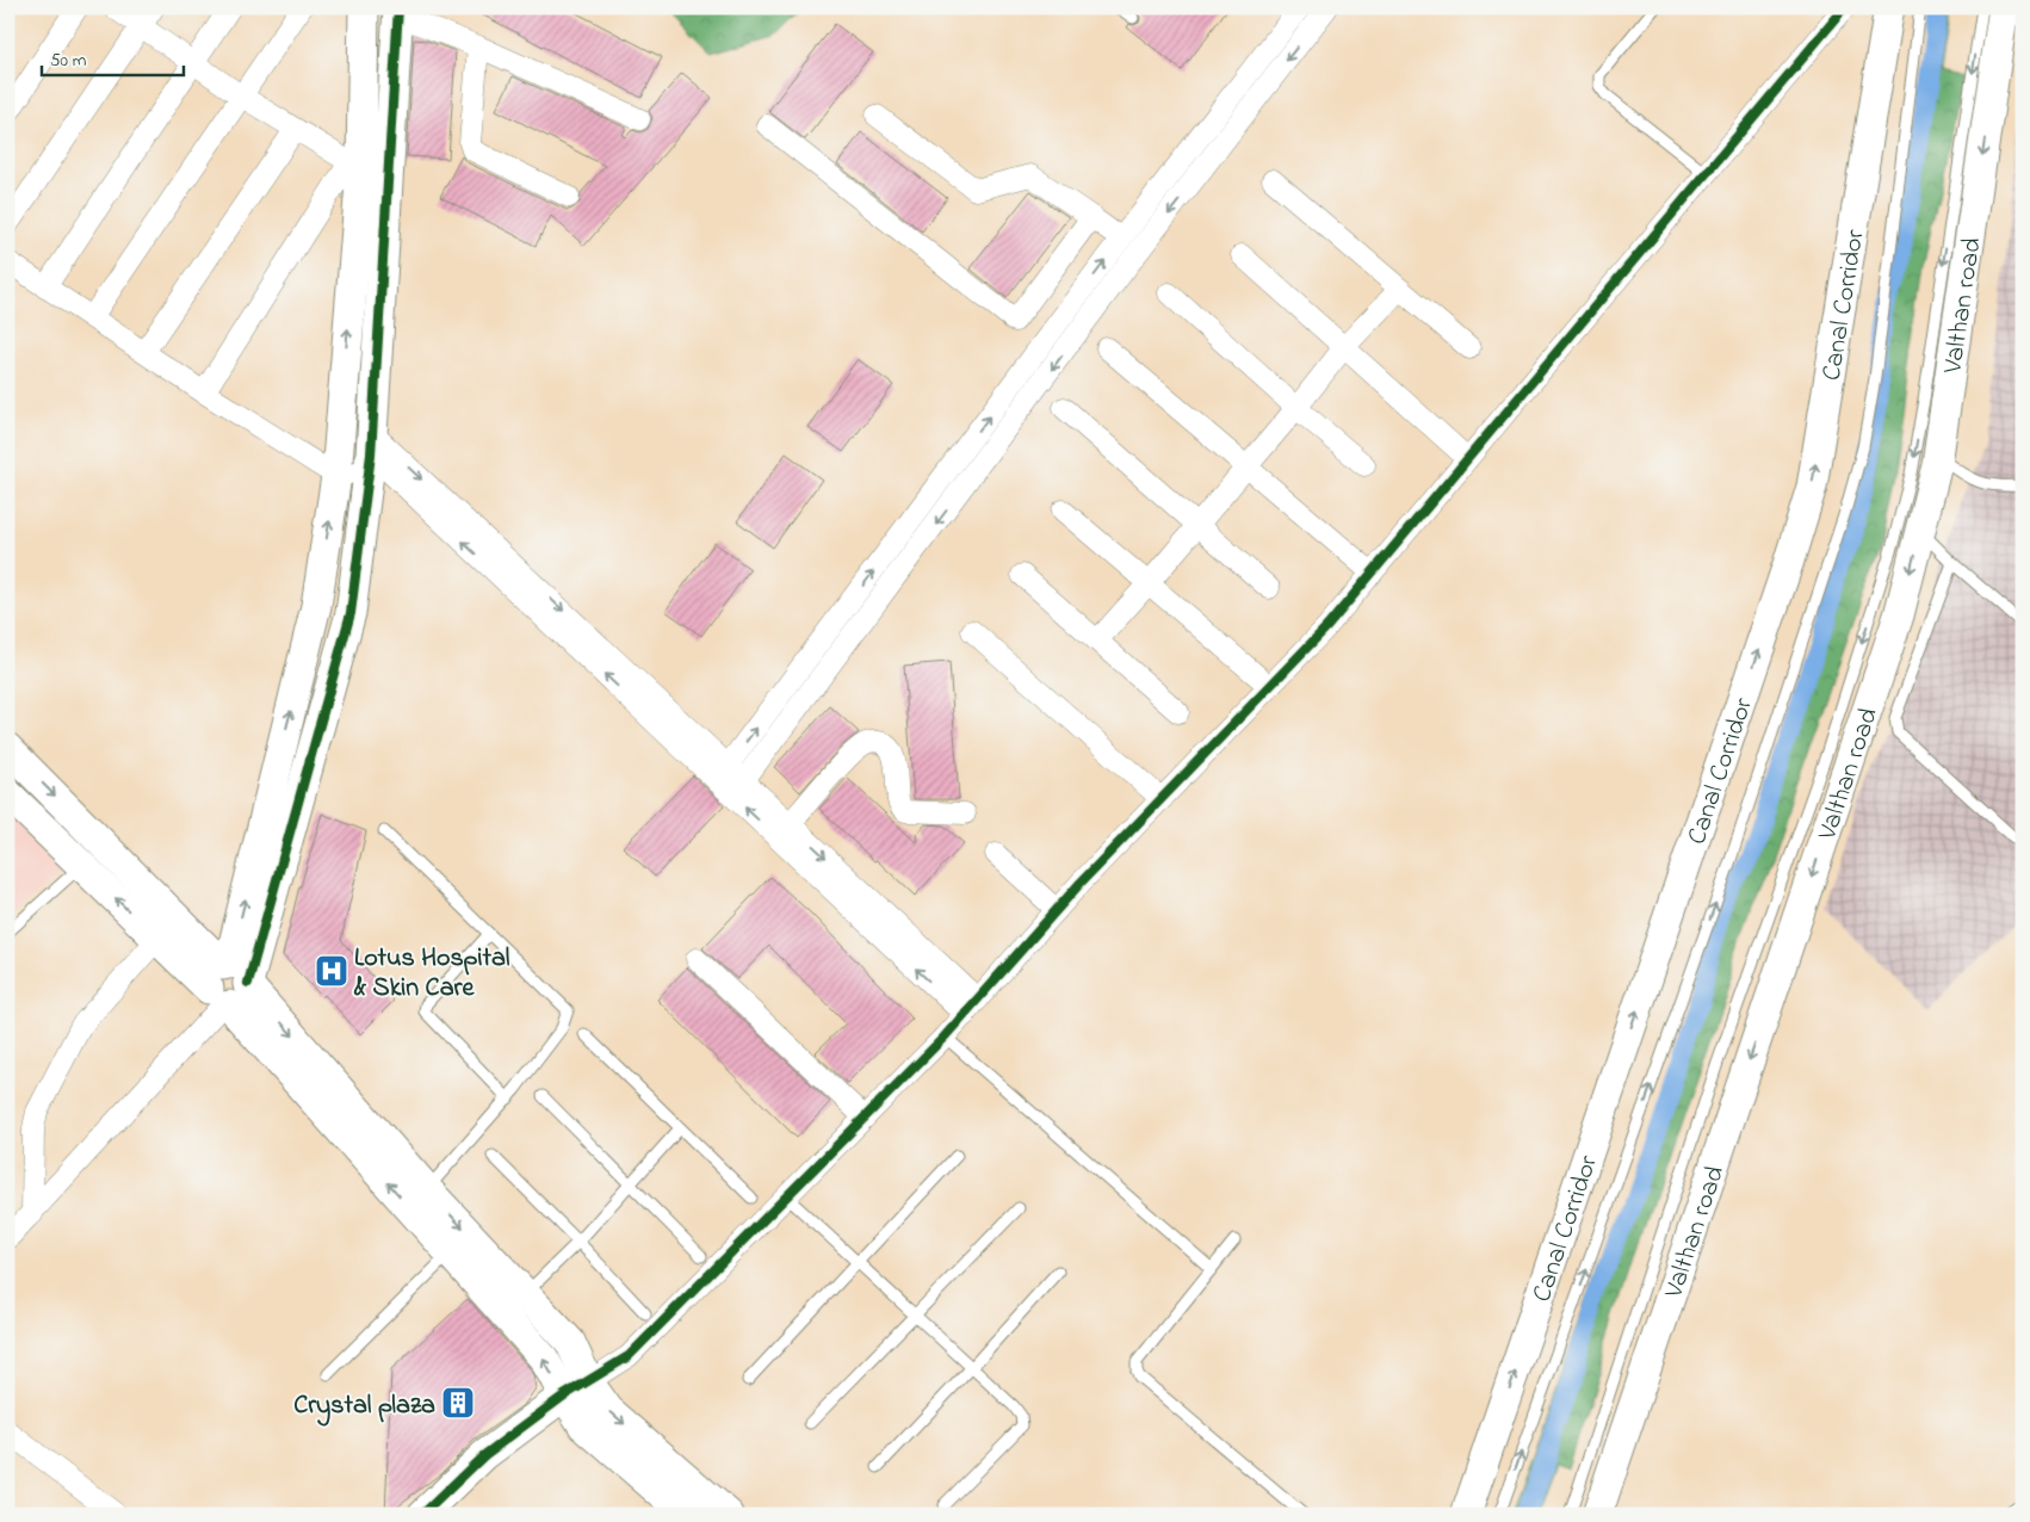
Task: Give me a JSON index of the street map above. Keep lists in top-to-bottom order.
{
  "streets": {
    "street": ["Valthan road", "Canal Corridor"]
  },
  "one_way": ["Valthan road", "Canal Corridor"],
  "places": {
    "hospital": ["Lotus Hospital & Skin Care"],
    "building": ["Crystal plaza"]
  },
  "scale_bar": "50 m"
}
